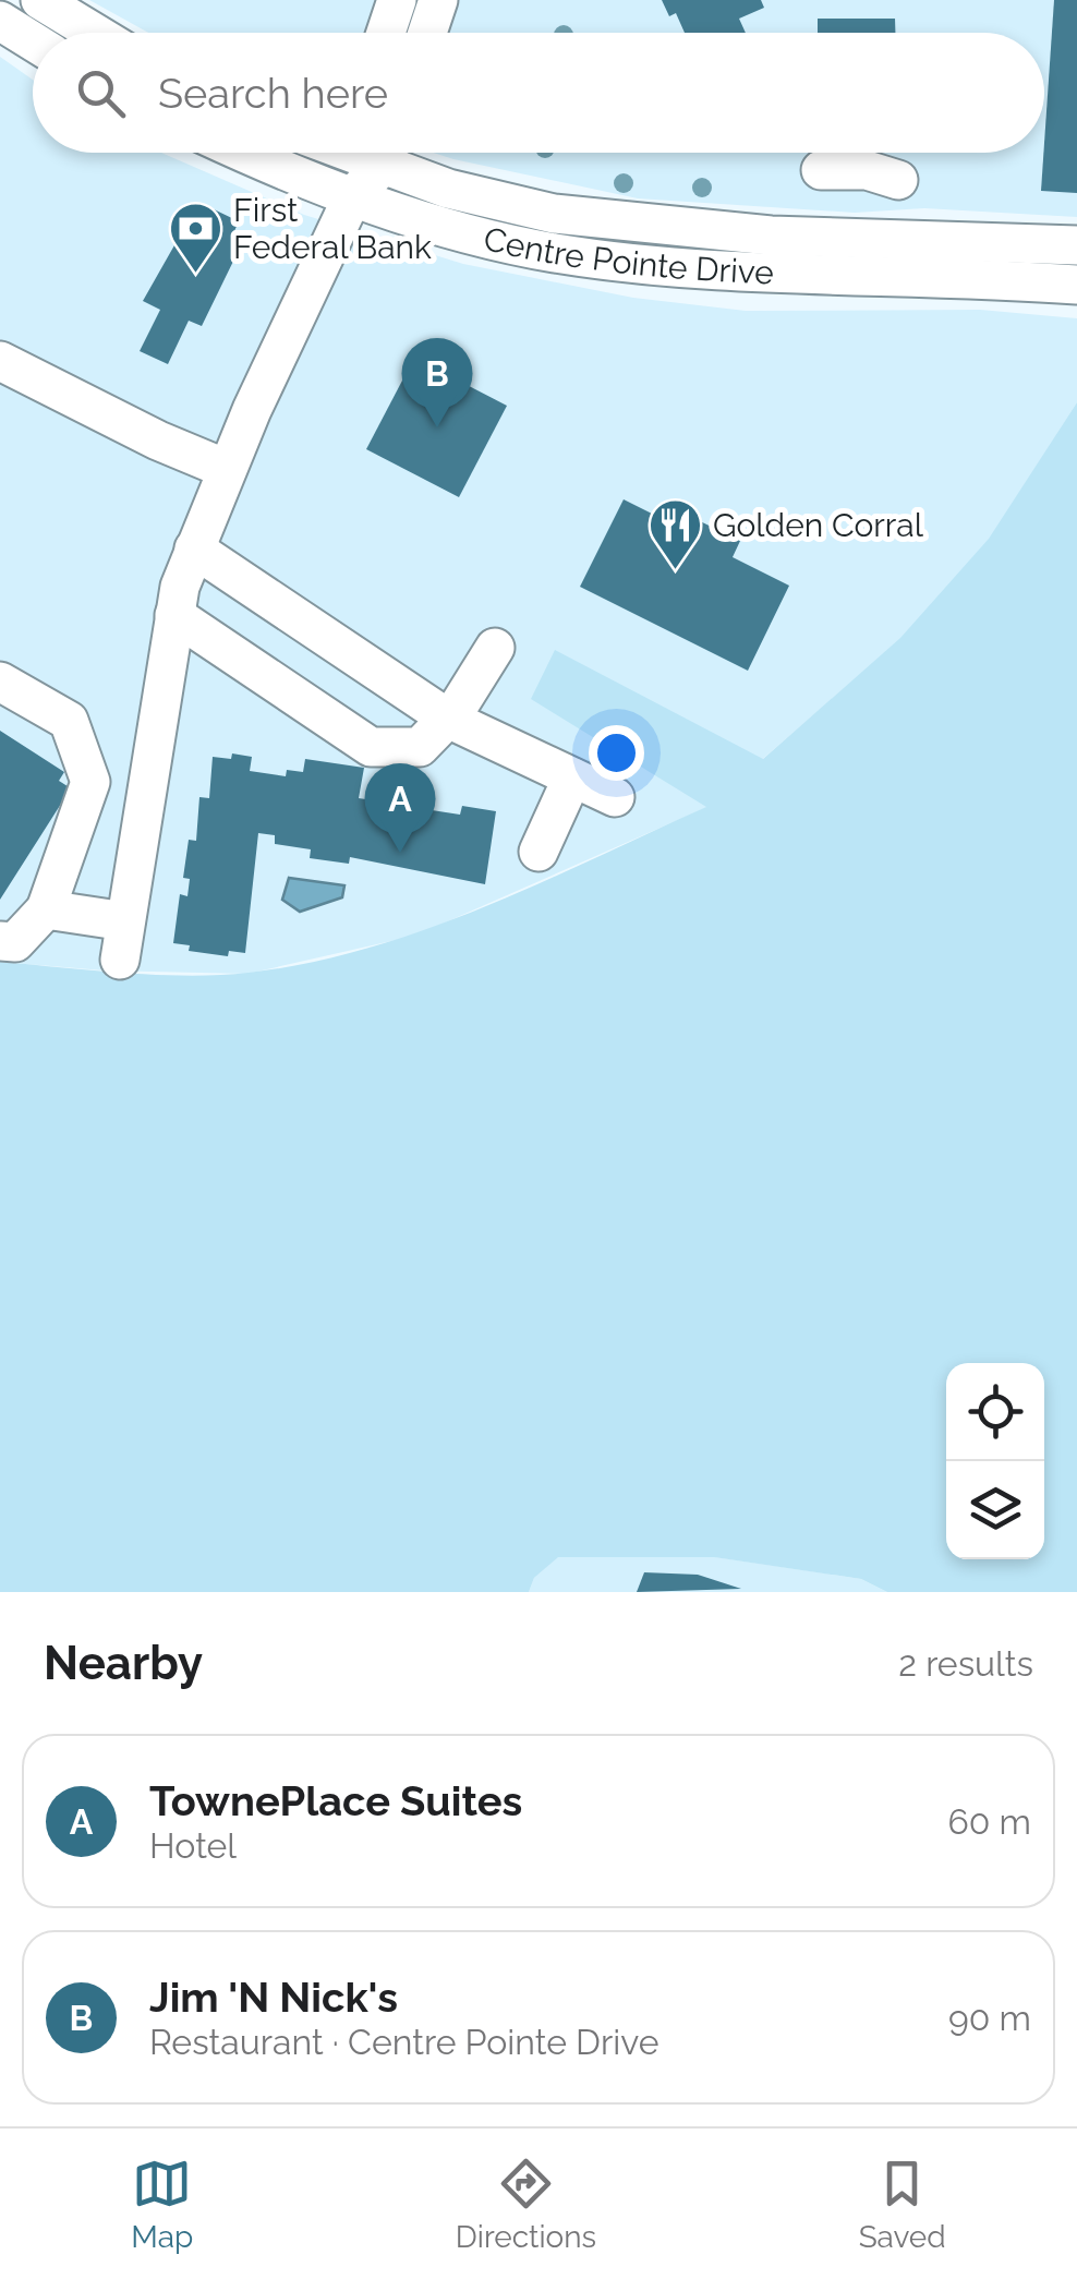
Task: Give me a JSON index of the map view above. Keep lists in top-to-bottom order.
{
  "streets": {
    "street": ["Centre Pointe Drive"]
  },
  "places": {
    "bank": ["First Federal Bank"],
    "restaurant": ["Golden Corral"]
  },
  "page": {
    "search": "Search here",
    "pins": ["B", "A"],
    "heading": ["Nearby", "2 results"],
    "list": [
      {
        "mark": "A",
        "name": "TownePlace Suites",
        "note": "Hotel",
        "value": "60 m"
      },
      {
        "mark": "B",
        "name": "Jim 'N Nick's",
        "note": "Restaurant · Centre Pointe Drive",
        "value": "90 m"
      }
    ],
    "nav": ["Map", "Directions", "Saved"]
  }
}
